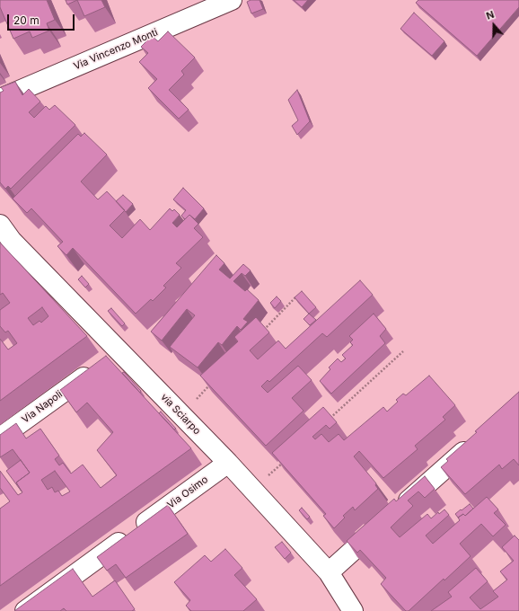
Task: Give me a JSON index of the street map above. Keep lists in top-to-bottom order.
{
  "streets": {
    "street": [
      "Via Vincenzo Monti",
      "Via Napoli",
      "via Sciarpo",
      "Via Osimo"
    ]
  },
  "crossings": [
    ["Via Napoli", "via Sciarpo"],
    ["via Sciarpo", "Via Osimo"]
  ],
  "scale_bar": "20 m",
  "north": "top"
}
